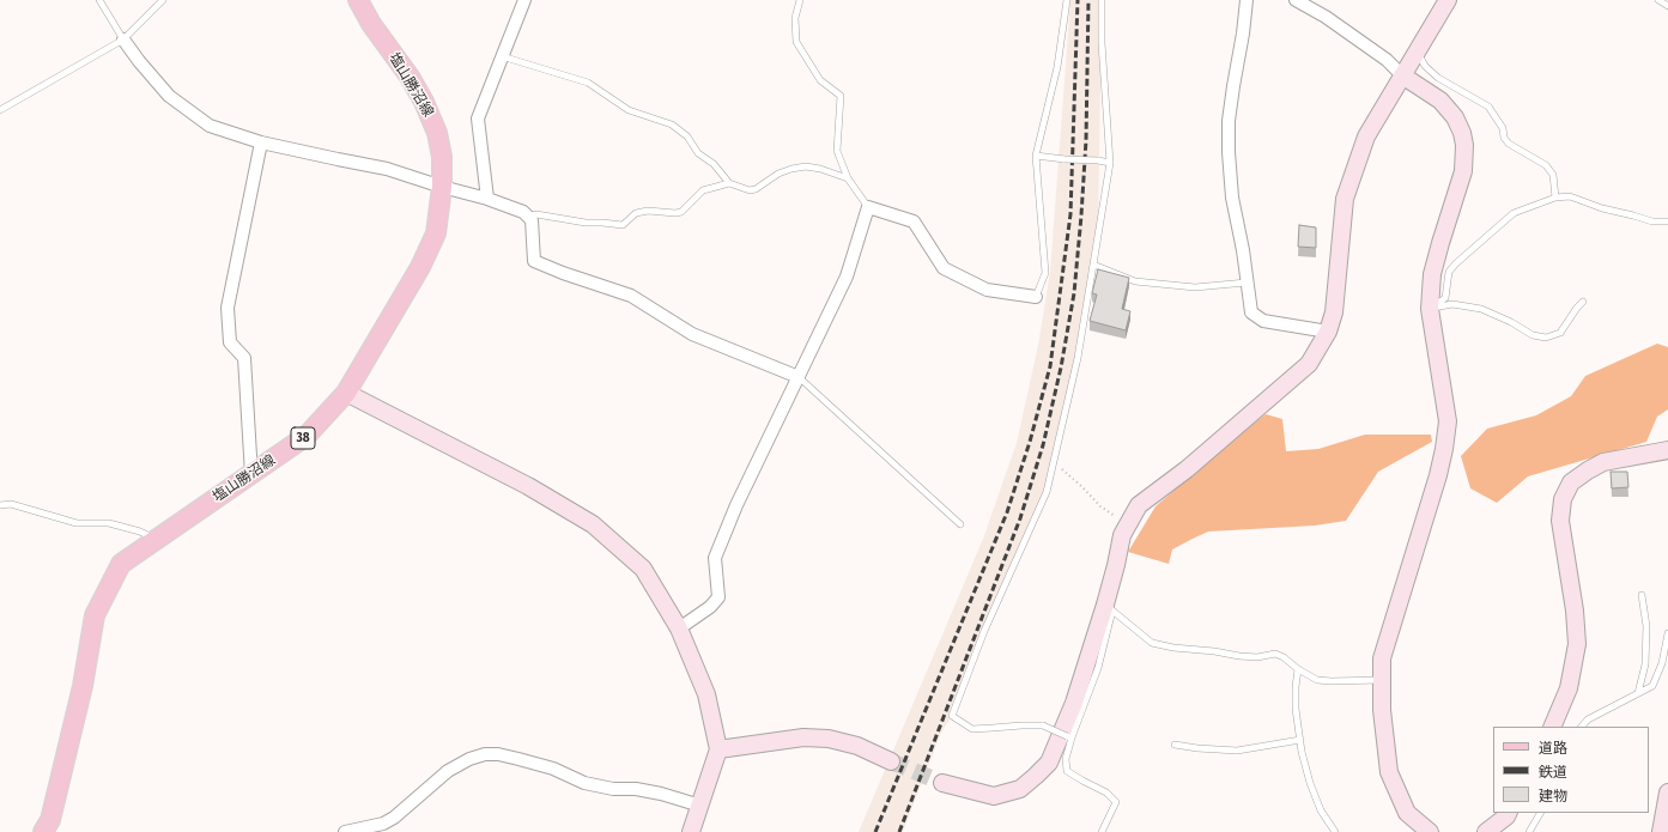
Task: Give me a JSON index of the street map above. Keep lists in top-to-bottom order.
{
  "streets": {
    "main road": ["塩山勝沼線", "38"]
  },
  "legend": ["道路", "鉄道", "建物"]
}
